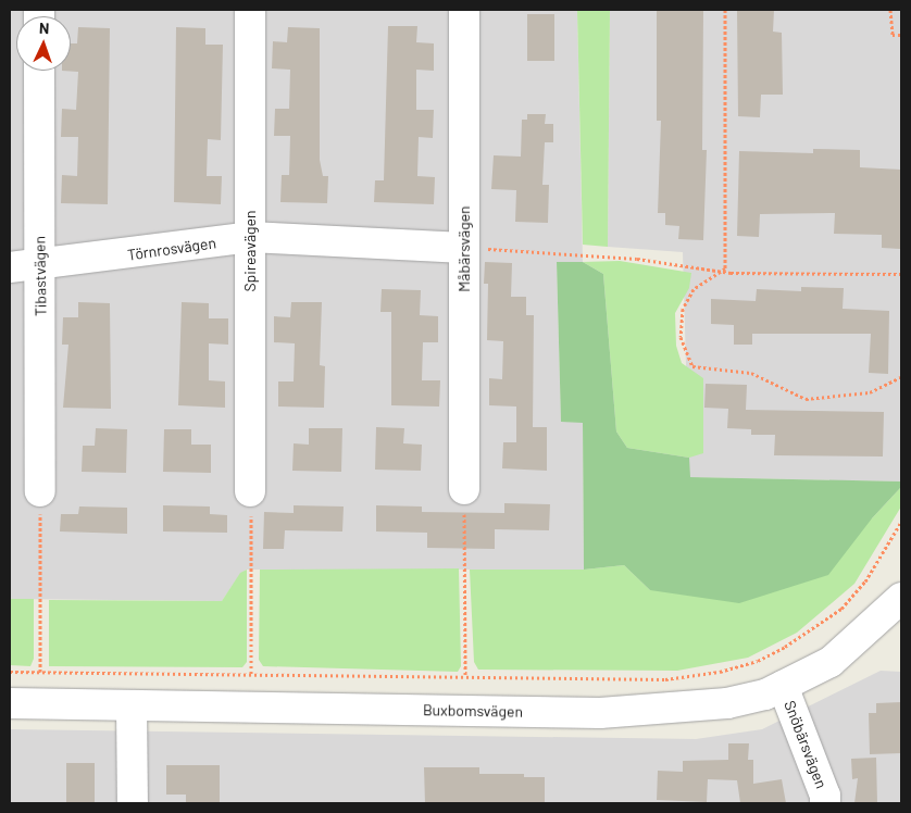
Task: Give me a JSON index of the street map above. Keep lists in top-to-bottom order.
{
  "streets": {
    "street": [
      "Törnrosvägen",
      "Måbärsvägen",
      "Spireavägen",
      "Tibastvägen",
      "Buxbomsvägen",
      "Snöbärsvägen"
    ]
  },
  "crossings": [
    ["Törnrosvägen", "Måbärsvägen"],
    ["Törnrosvägen", "Spireavägen"],
    ["Törnrosvägen", "Tibastvägen"],
    ["Buxbomsvägen", "Snöbärsvägen"]
  ],
  "north": "top"
}
